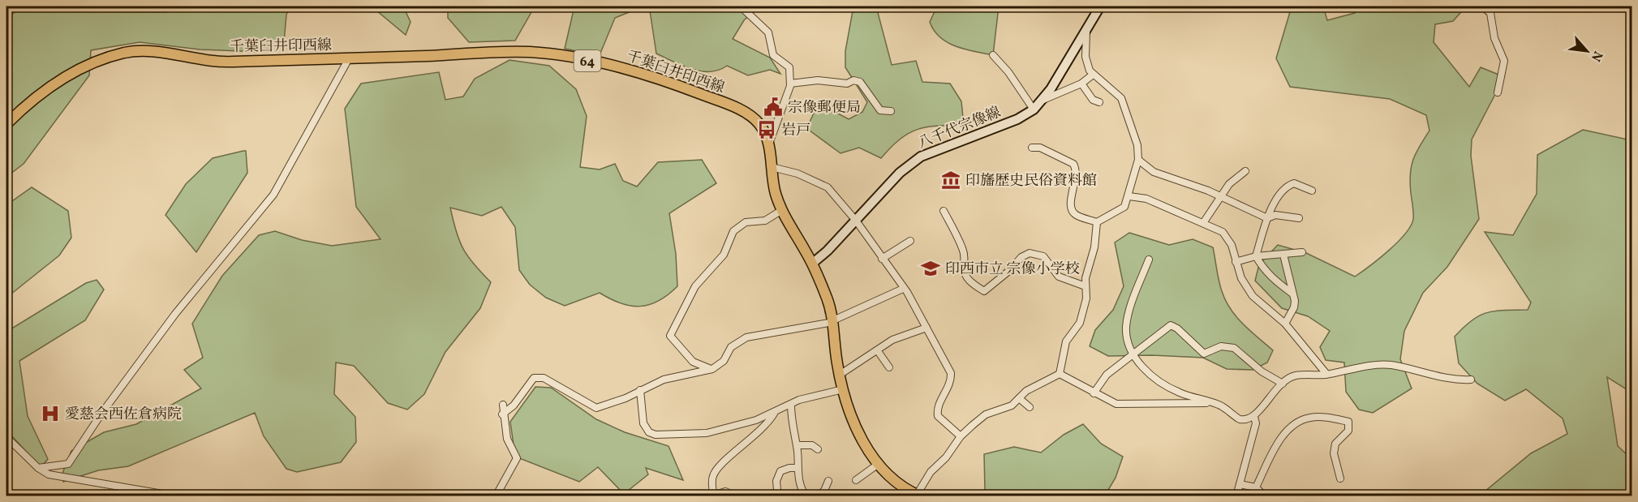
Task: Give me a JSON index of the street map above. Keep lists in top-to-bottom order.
{
  "streets": {
    "main road": ["千葉臼井印西線", "64", "八千代宗像線"]
  },
  "crossings": [
    ["千葉臼井印西線", "八千代宗像線"]
  ],
  "places": {
    "public building": ["宗像郵便局"],
    "bus stop": ["岩戸"],
    "museum": ["印旛歴史民俗資料館"],
    "school or university": ["印西市立 宗像小学校"],
    "hospital": ["愛慈会西佐倉病院"]
  },
  "north": "bottom right"
}
